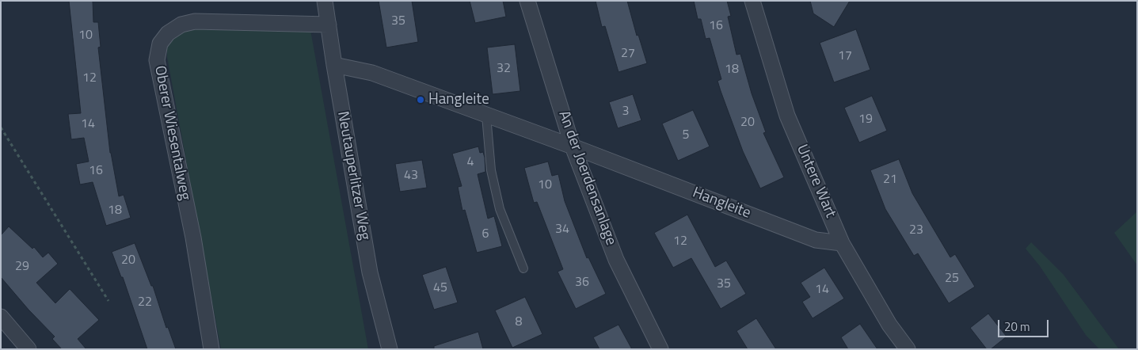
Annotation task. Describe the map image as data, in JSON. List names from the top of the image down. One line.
{"streets":{"street":["Oberer Wiesentalweg","Neutauperlitzer Weg","An der Joerdensanlage","Untere Wart","Hangleite"]},"crossings":[["Oberer Wiesentalweg","Neutauperlitzer Weg"],["Neutauperlitzer Weg","Hangleite"],["An der Joerdensanlage","Hangleite"],["Untere Wart","Hangleite"]],"places":["Hangleite"],"house_numbers":["35","16","10","27","17","32","18","12","3","19","20","14","5","4","16","43","21","10","18","34","23","6","12","20","29","25","36","35","45","14","22","8"],"scale_bar":"20 m"}
